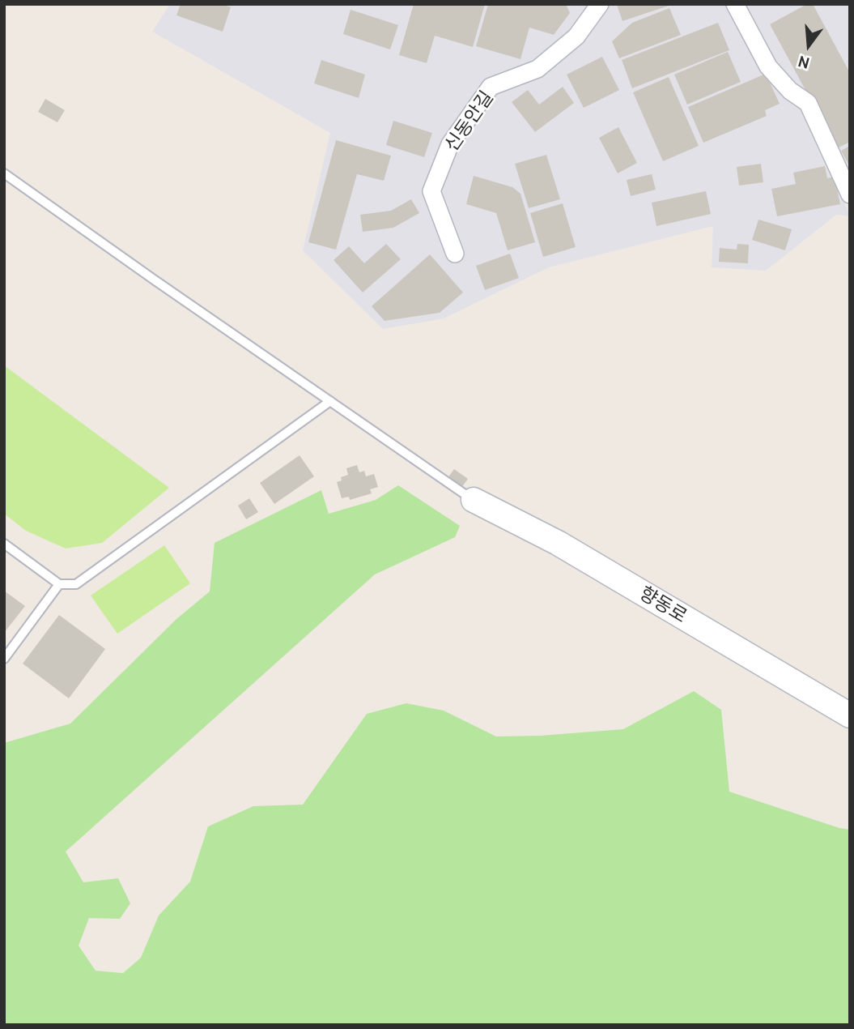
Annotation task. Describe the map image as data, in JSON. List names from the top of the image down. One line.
{"streets":{"street":["신동안길","향동로"]},"north":"bottom"}
